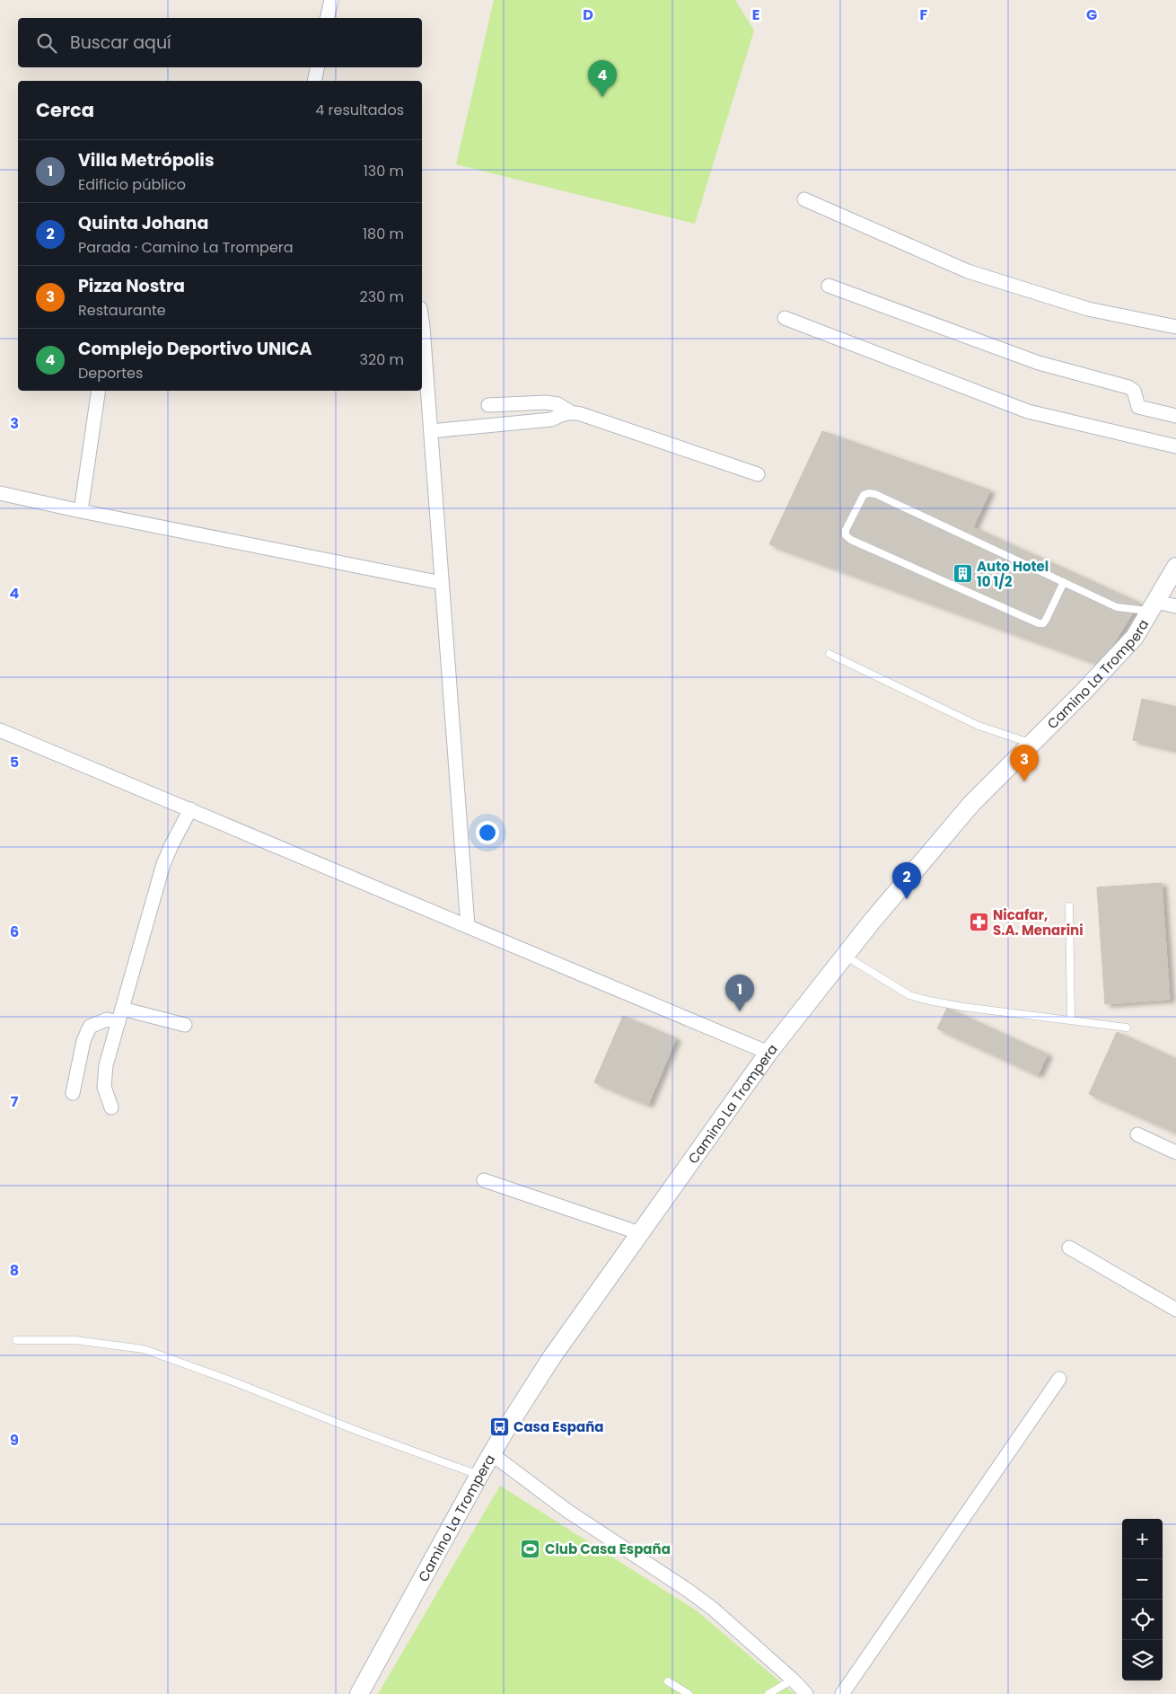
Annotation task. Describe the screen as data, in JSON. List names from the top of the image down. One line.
{"streets":{"street":["Camino La Trompera"]},"places":{"building":["Auto Hotel 10 1/2"],"pharmacy":["Nicafar, S.A. Menarini"],"bus stop":["Casa España"],"sports":["Club Casa España"]},"page":{"search":"Buscar aquí","pins":["4","3","2","1"],"heading":["Cerca","4 resultados"],"list":[{"mark":"1","name":"Villa Metrópolis","note":"Edificio público","value":"130 m"},{"mark":"2","name":"Quinta Johana","note":"Parada · Camino La Trompera","value":"180 m"},{"mark":"3","name":"Pizza Nostra","note":"Restaurante","value":"230 m"},{"mark":"4","name":"Complejo Deportivo UNICA","note":"Deportes","value":"320 m"}],"map_buttons":["+","−"]},"grid":{"columns":["D","E","F","G"],"rows":["3","4","5","6","7","8","9"]}}
